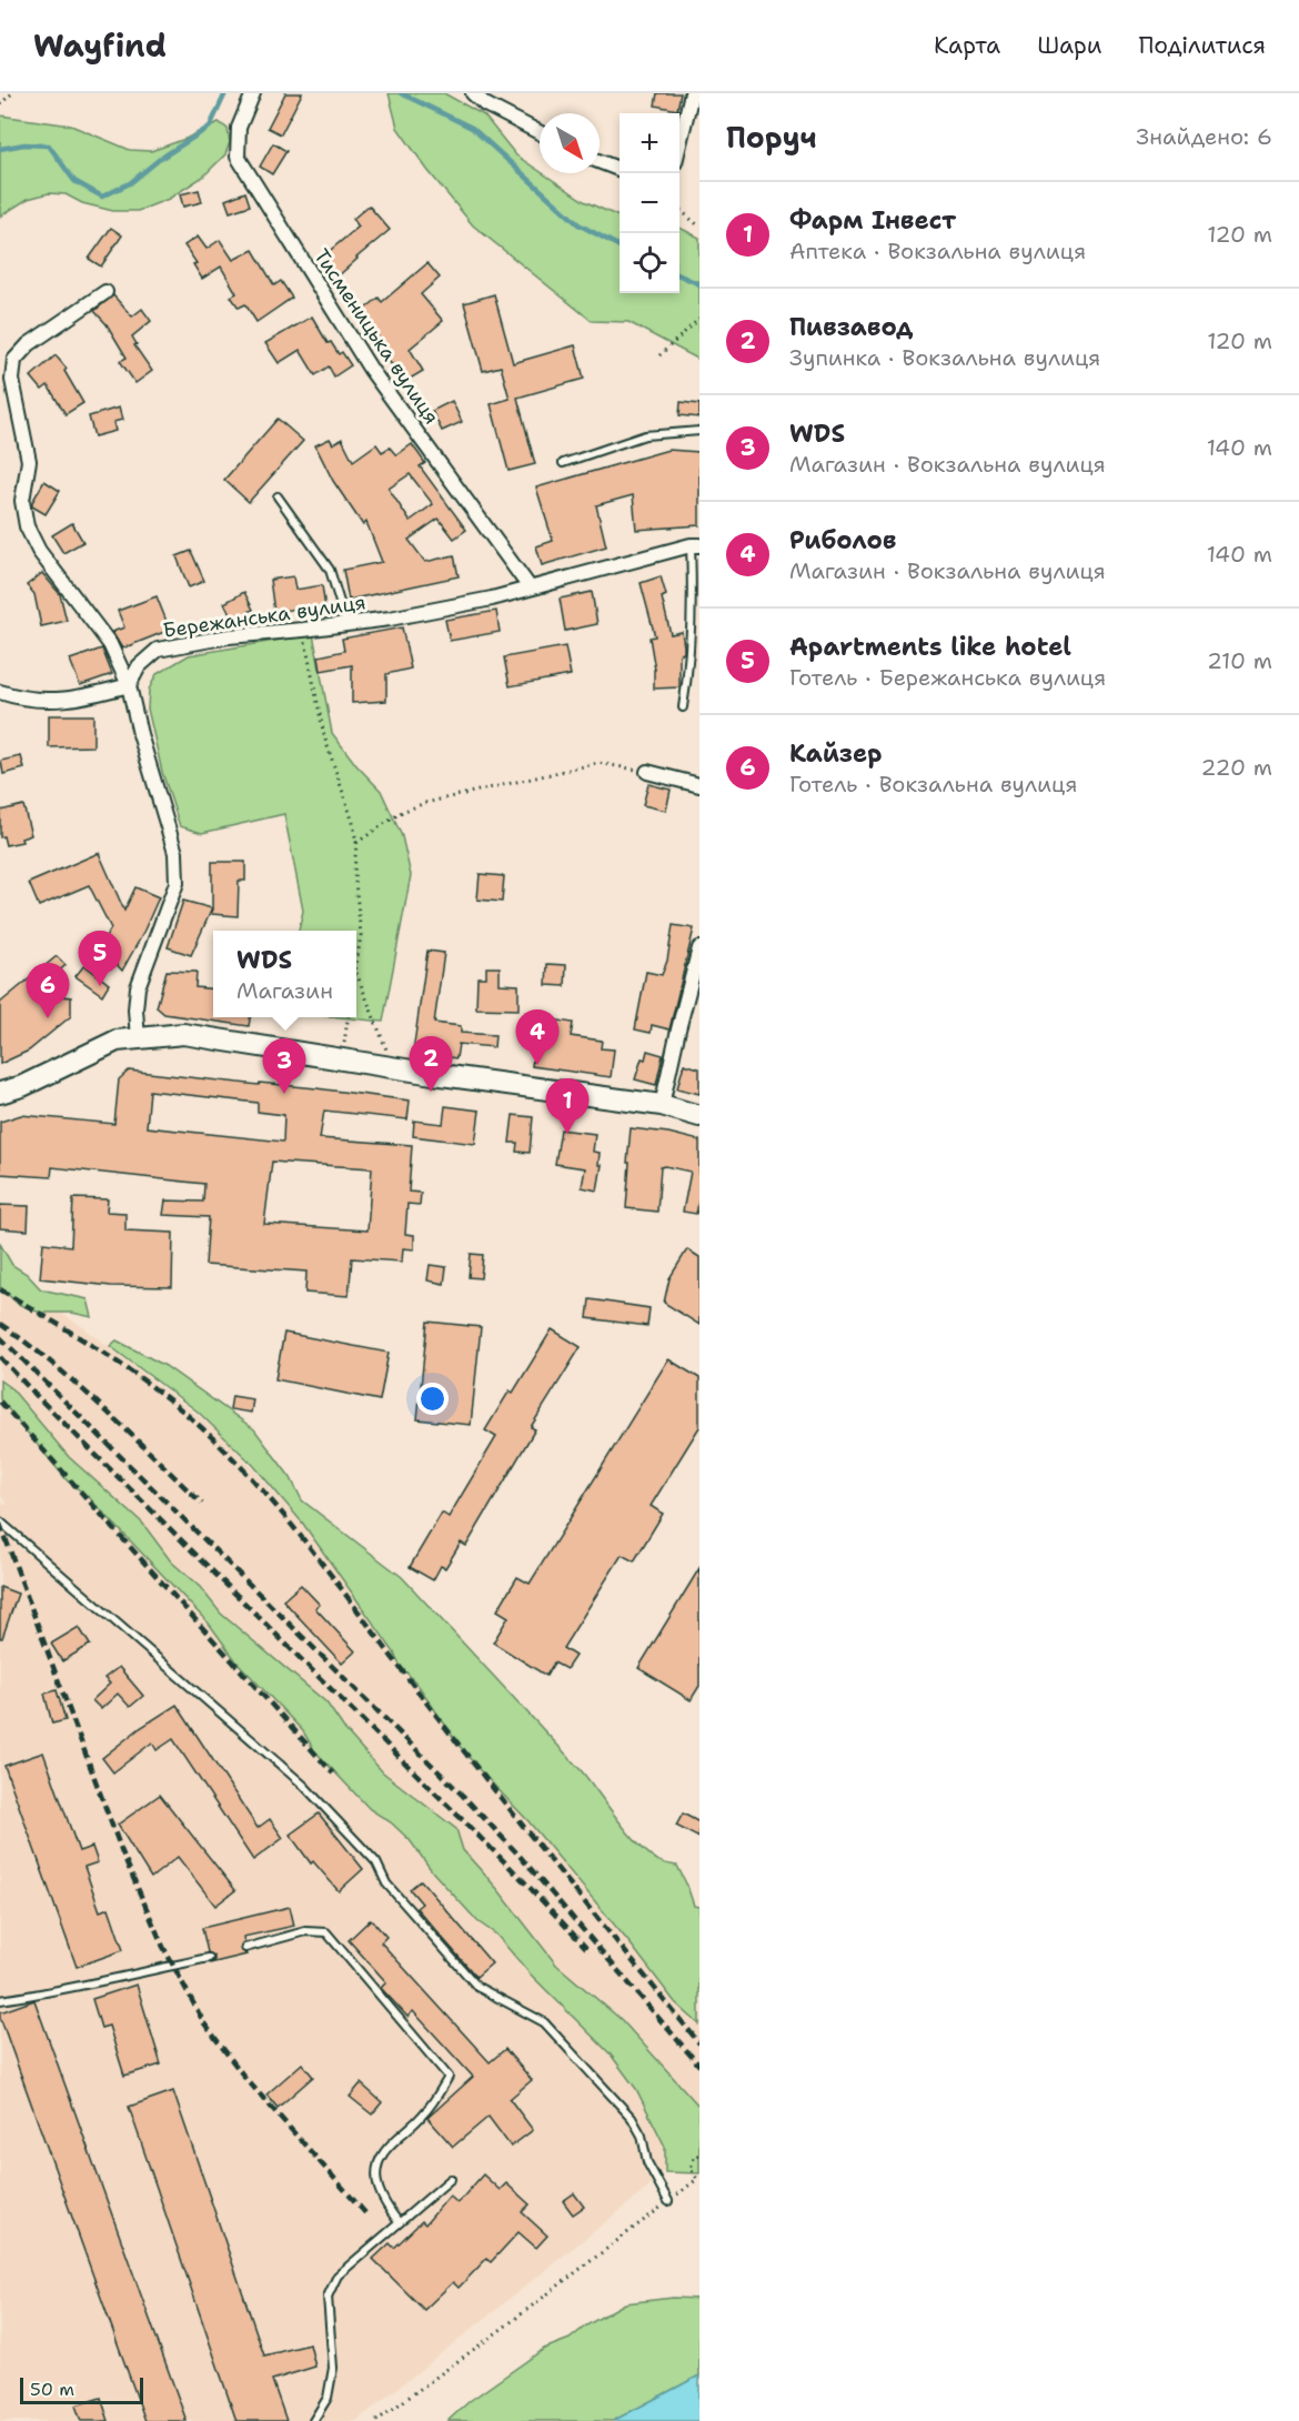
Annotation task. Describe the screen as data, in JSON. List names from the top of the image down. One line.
{"streets":{"street":["Тисменицька вулиця","Бережанська вулиця"]},"crossings":[["Тисменицька вулиця","Бережанська вулиця"]],"scale_bar":"50 m","north":"bottom right","page":{"header":"Wayfind","nav":["Карта","Шари","Поділитися"],"heading":["Поруч","Знайдено: 6"],"map_buttons":["+","−"],"list":[{"mark":"1","name":"Фарм Інвест","note":"Аптека · Вокзальна вулиця","value":"120 m"},{"mark":"2","name":"Пивзавод","note":"Зупинка · Вокзальна вулиця","value":"120 m"},{"mark":"3","name":"WDS","note":"Магазин · Вокзальна вулиця","value":"140 m"},{"mark":"4","name":"Риболов","note":"Магазин · Вокзальна вулиця","value":"140 m"},{"mark":"5","name":"Apartments like hotel","note":"Готель · Бережанська вулиця","value":"210 m"},{"mark":"6","name":"Кайзер","note":"Готель · Вокзальна вулиця","value":"220 m"}],"popup":["WDS","Магазин"],"pins":["5","6","4","2","3","1"],"scale":"50 m"}}
